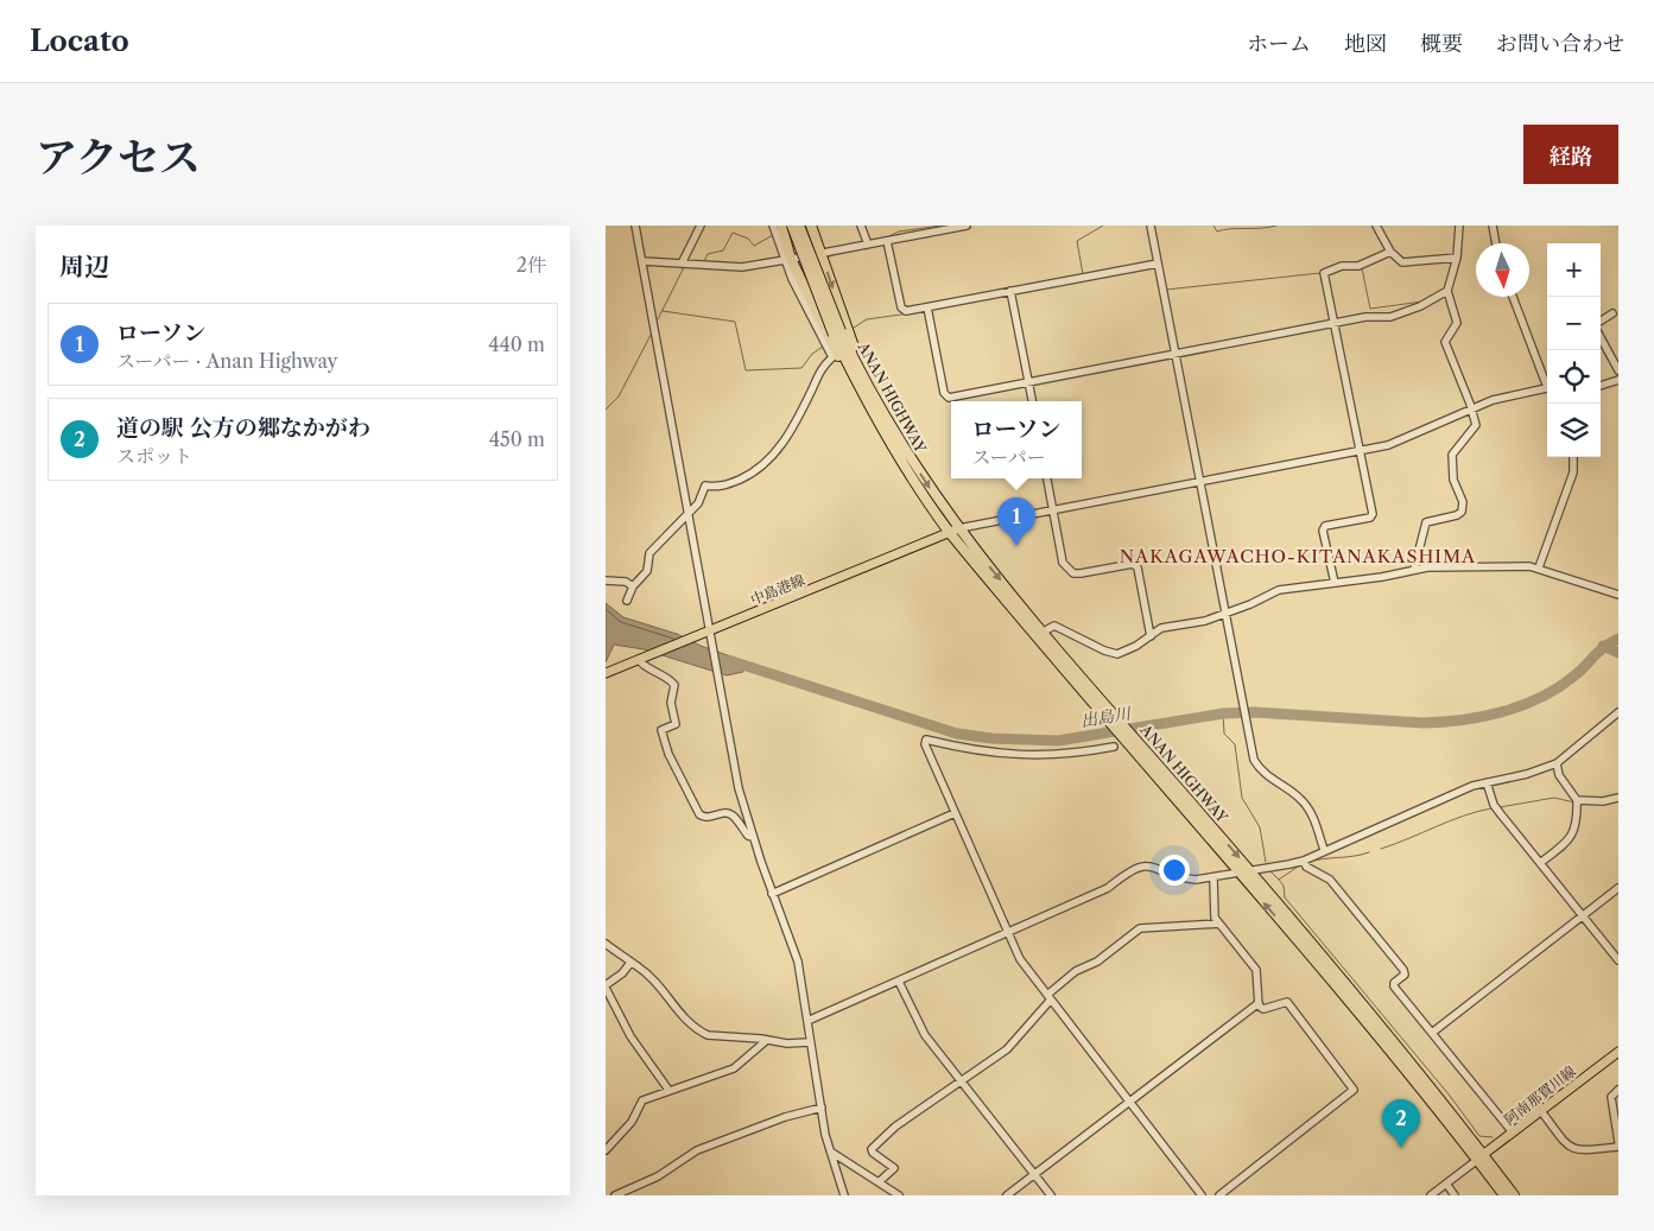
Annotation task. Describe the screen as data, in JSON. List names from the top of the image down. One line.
{"streets":{"highway":["ANAN HIGHWAY"],"main road":["中島港線","阿南那賀川線"]},"crossings":[["ANAN HIGHWAY","中島港線"],["ANAN HIGHWAY","阿南那賀川線"]],"districts":["NAKAGAWACHO-KITANAKASHIMA"],"water":["出島川"],"north":"bottom","page":{"header":"Locato","nav":["ホーム","地図","概要","お問い合わせ"],"title":"アクセス","buttons":"経路","heading":["周辺","2件"],"map_buttons":["+","−"],"list":[{"mark":"1","name":"ローソン","note":"スーパー · Anan Highway","value":"440 m"},{"mark":"2","name":"道の駅 公方の郷なかがわ","note":"スポット","value":"450 m"}],"popup":["ローソン","スーパー"],"pins":["1","2"]}}
